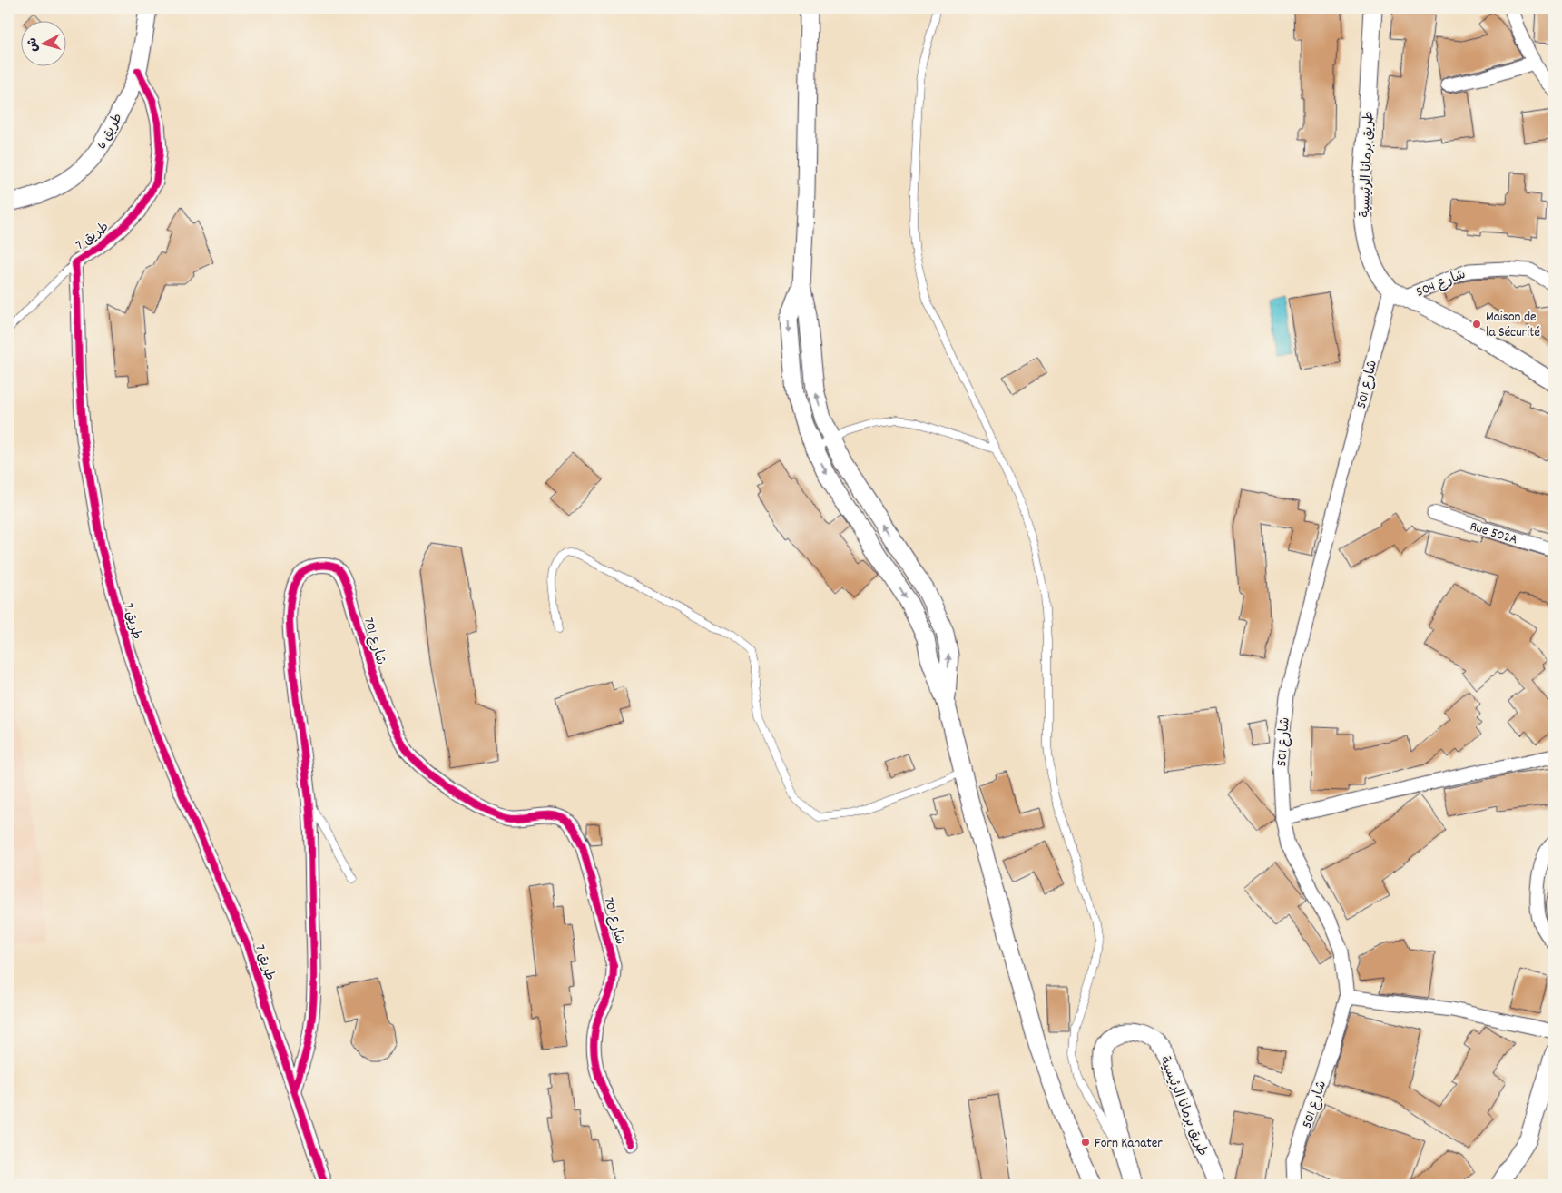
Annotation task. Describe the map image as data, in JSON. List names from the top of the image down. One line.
{"streets":{"street":["طريق 6","طريق برمانا الرئيسية","طريق 7","شارع 504","شارع 501","Rue 502A","شارع 701"]},"crossings":[["طريق 6","طريق 7"],["طريق برمانا الرئيسية","شارع 504"],["طريق برمانا الرئيسية","شارع 501"],["طريق 7","شارع 701"],["شارع 504","شارع 501"]],"places":["Maison de la Sécurité","Forn Kanater"],"north":"left"}
